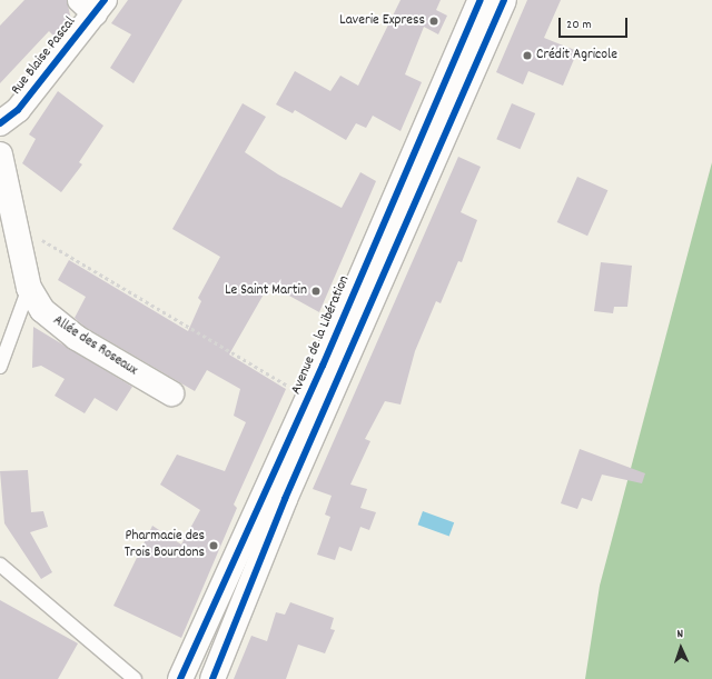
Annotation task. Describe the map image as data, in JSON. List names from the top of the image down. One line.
{"streets":{"main road":["Rue Blaise Pascal","Avenue de la Libération","Allée des Roseaux"]},"places":["Laverie Express","Crédit Agricole","Le Saint Martin","Pharmacie des Trois Bourdons"],"scale_bar":"20 m","north":"top"}
